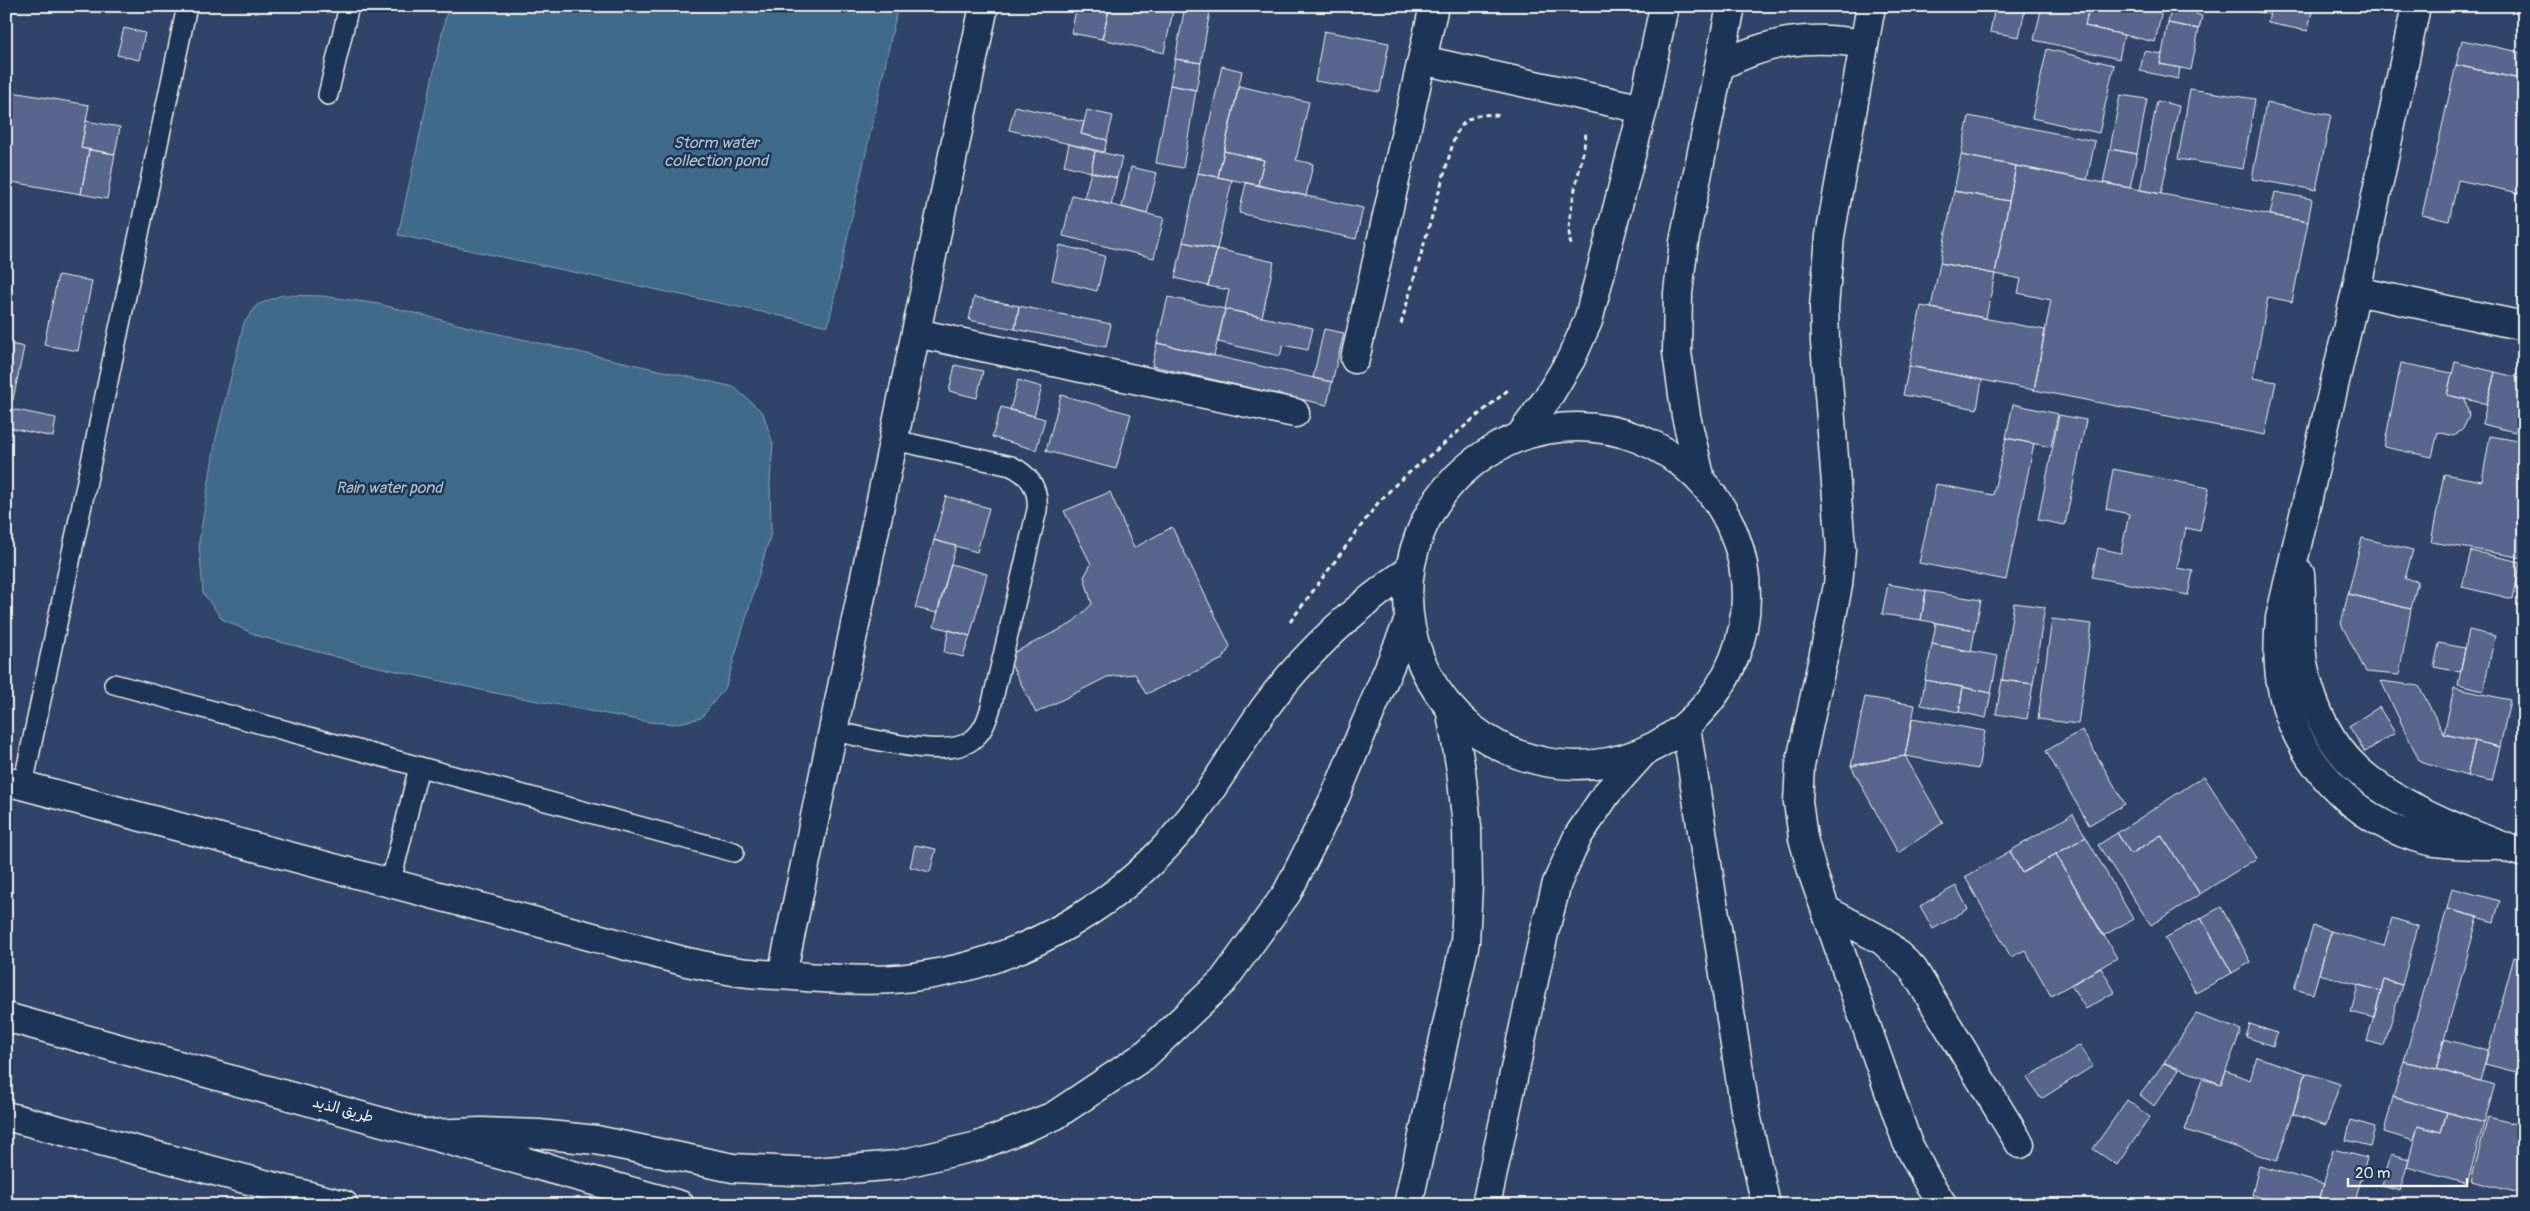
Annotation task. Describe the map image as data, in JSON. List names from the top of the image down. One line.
{"streets":{"main road":["طريق الذيد"]},"water":["Storm water collection pond","Rain water pond"],"scale_bar":"20 m"}
